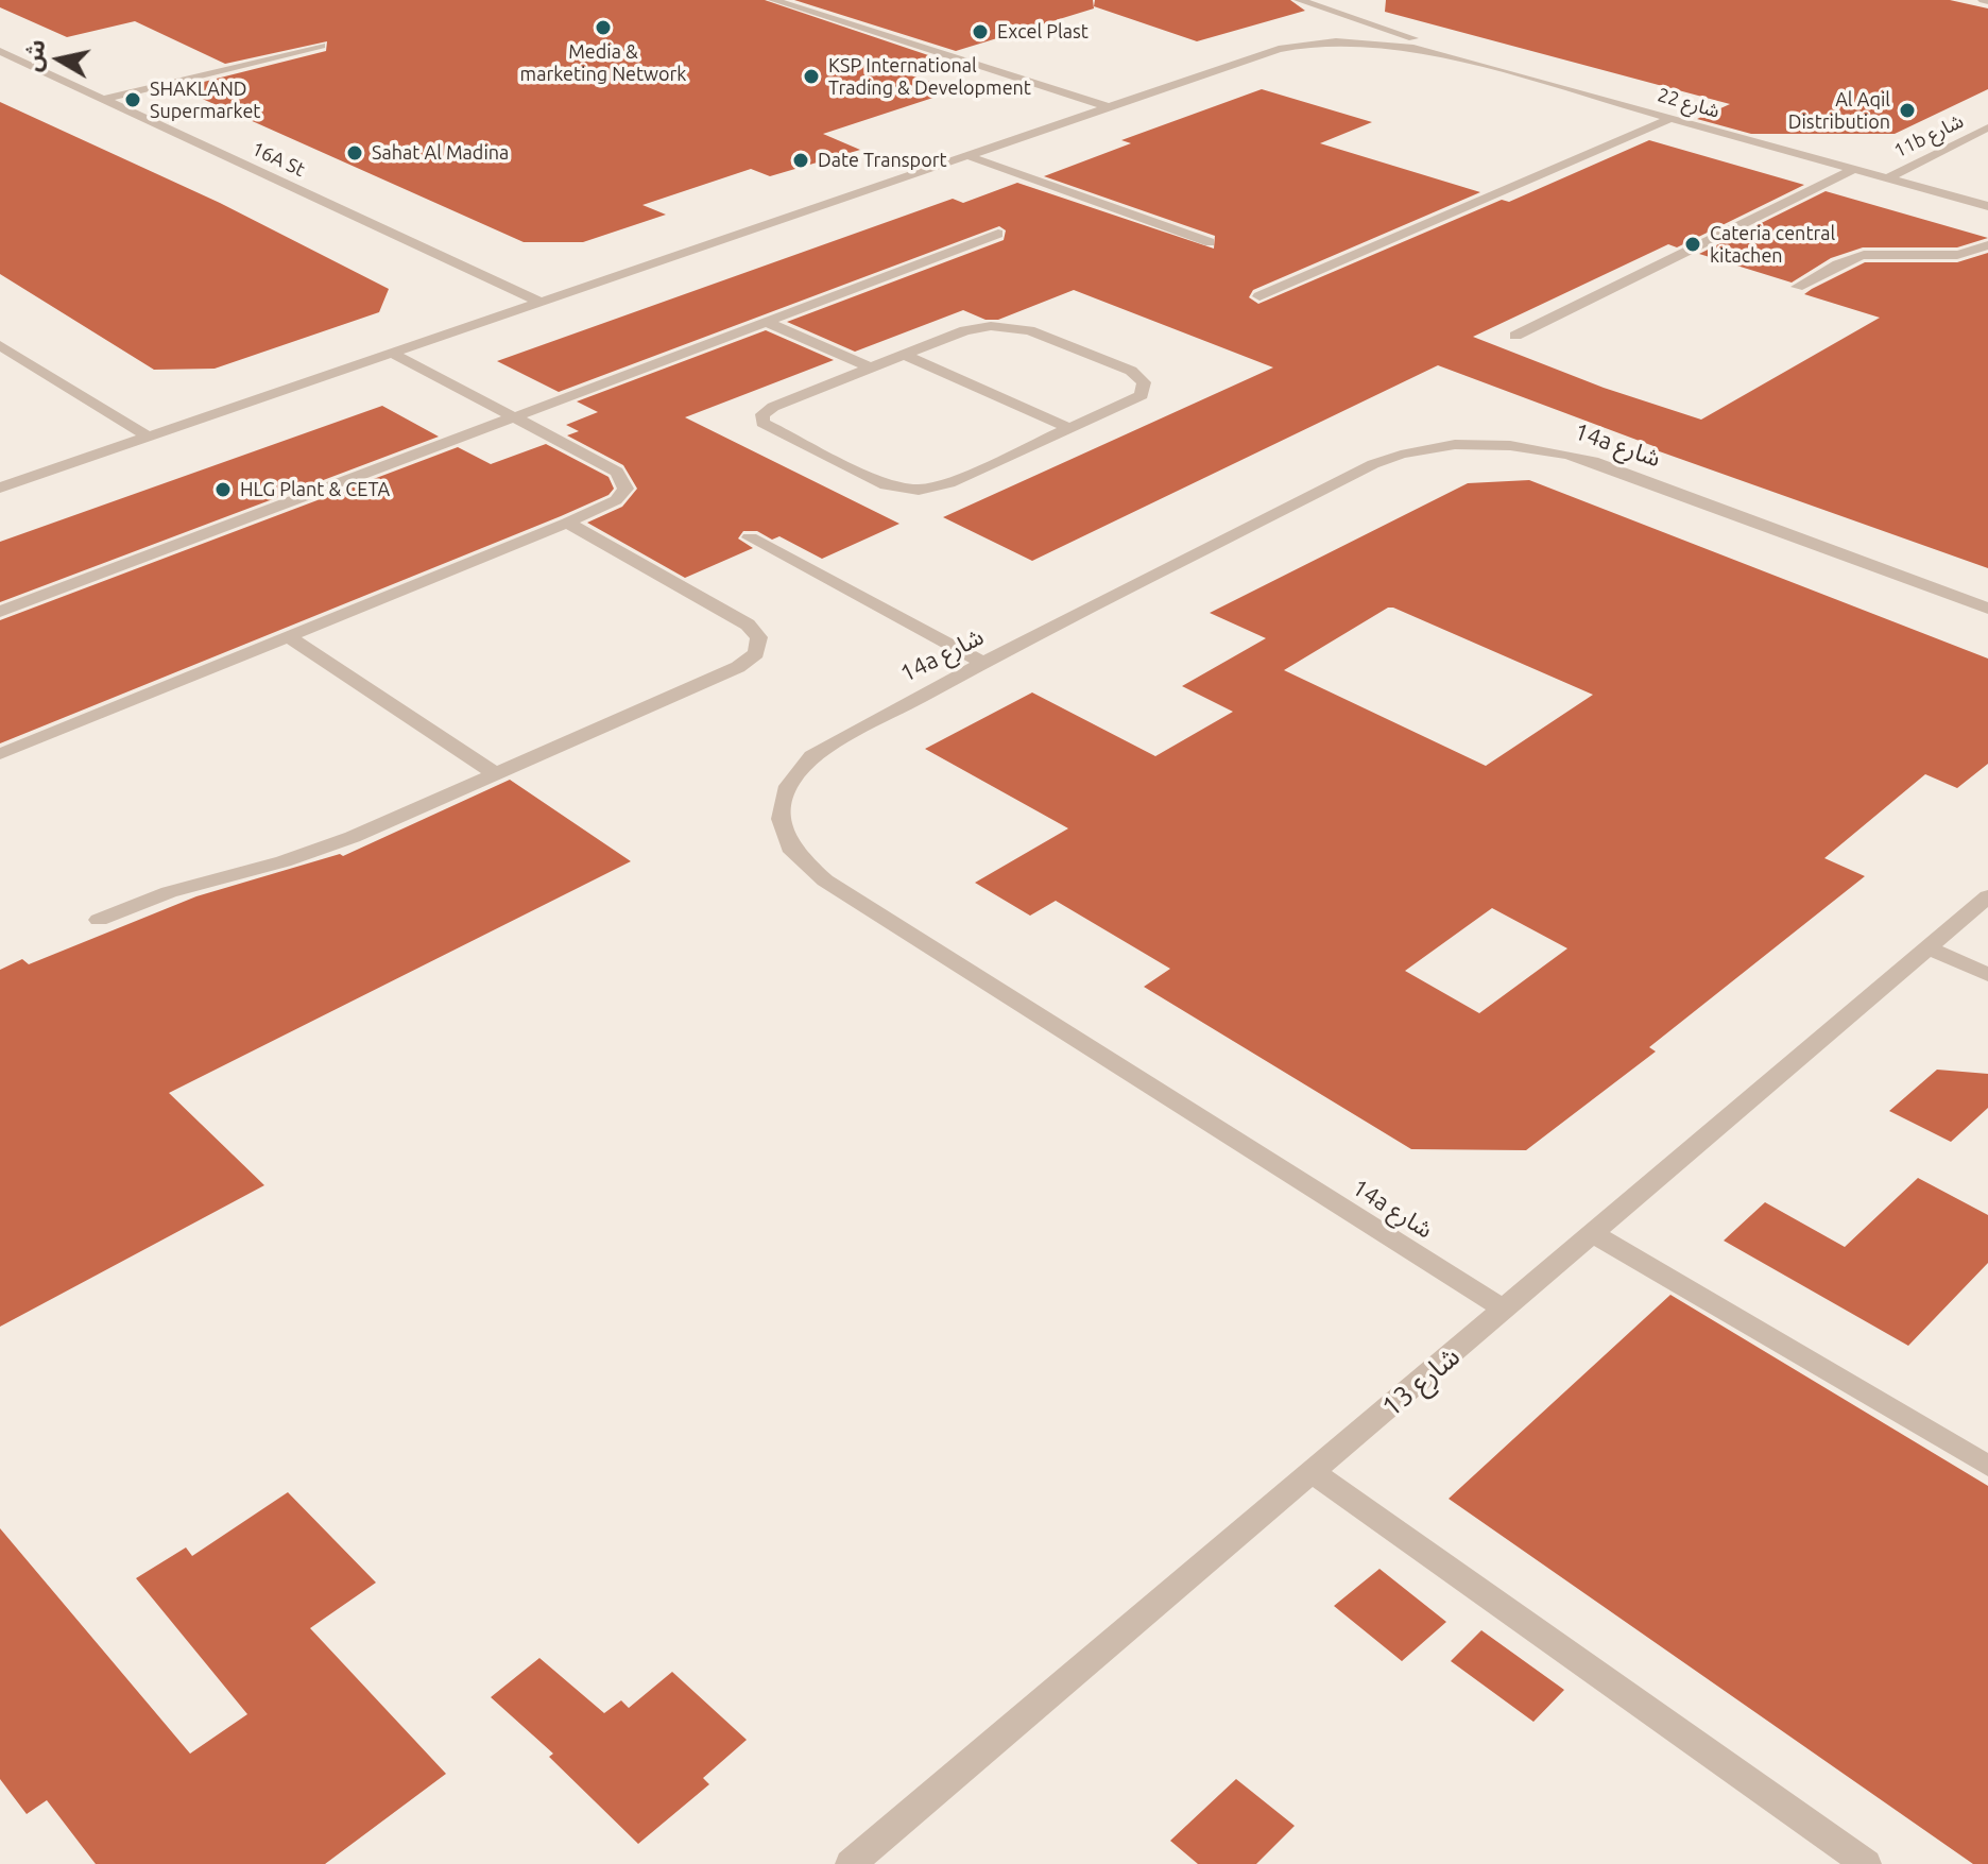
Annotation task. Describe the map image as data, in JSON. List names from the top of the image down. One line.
{"streets":{"street":["شارع 22","11b شارع","16A St","14a شارع","شارع 13"]},"crossings":[["شارع 22","11b شارع"],["شارع 22","16A St"],["14a شارع","شارع 13"]],"places":["Media & marketing Network","Excel Plast","KSP International Trading & Development","SHAKLAND Supermarket","Al Aqil Distribution","Sahat Al Madina","Date Transport","Cateria central kitachen","HLG Plant & CETA"],"north":"left"}
